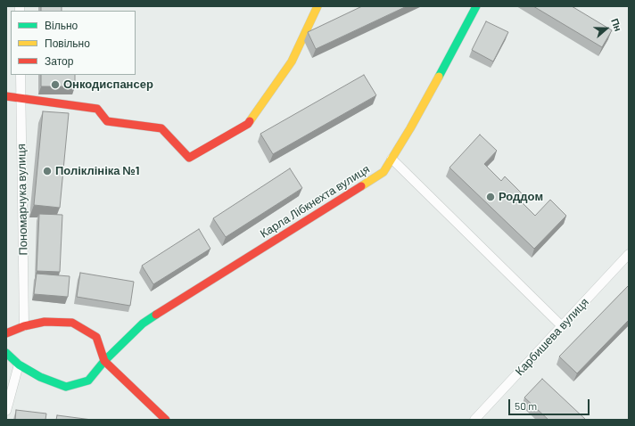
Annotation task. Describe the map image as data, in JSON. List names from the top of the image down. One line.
{"streets":{"street":["Пономарчука вулиця","Карла Лібкнехта вулиця","Карбишева вулиця"]},"places":["Онкодиспансер","Поліклініка №1","Роддом"],"legend":["Вільно","Повільно","Затор"],"scale_bar":"50 m","north":"right"}
